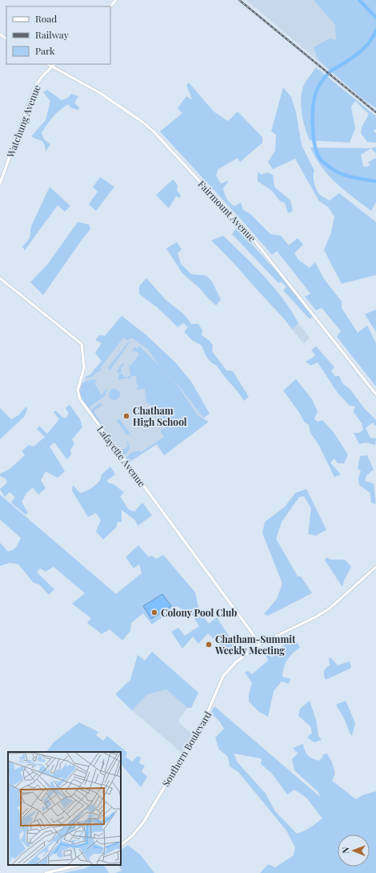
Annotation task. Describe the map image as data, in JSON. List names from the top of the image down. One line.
{"streets":{"main road":["Watchung Avenue","Fairmount Avenue","Lafayette Avenue","Southern Boulevard"]},"crossings":[["Watchung Avenue","Fairmount Avenue"],["Lafayette Avenue","Southern Boulevard"]],"places":["Chatham High School","Colony Pool Club","Chatham-Summit Weekly Meeting"],"legend":["Road","Railway","Park"],"north":"left"}
